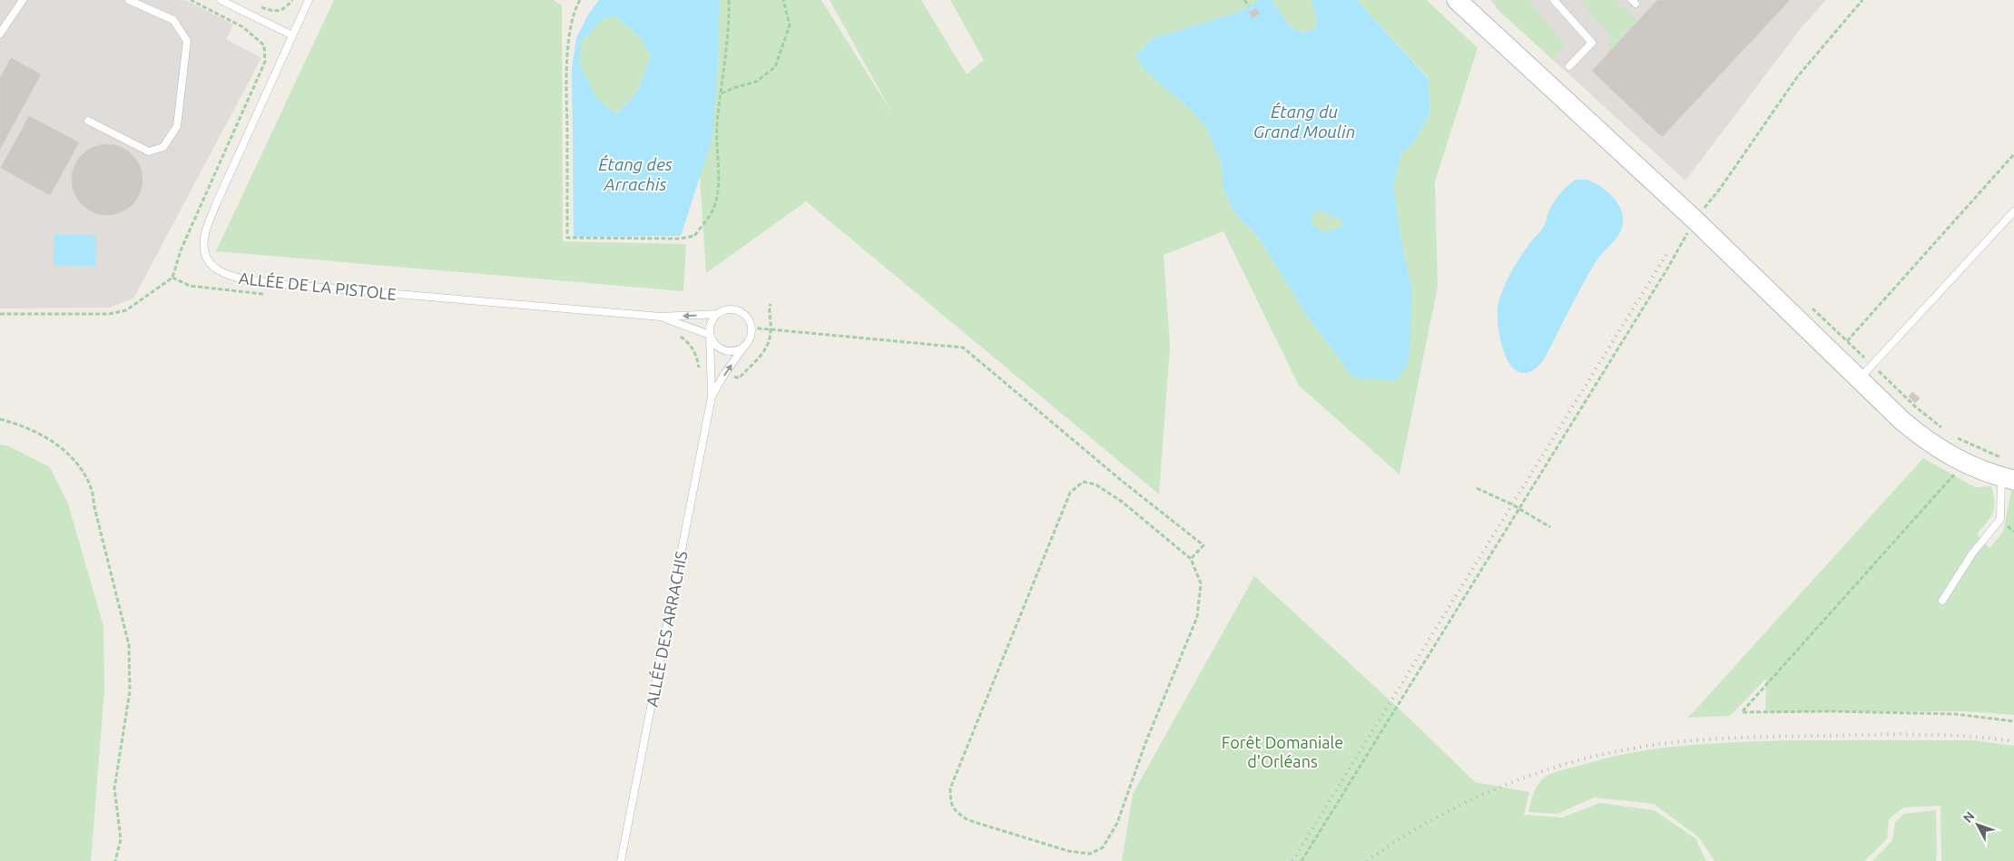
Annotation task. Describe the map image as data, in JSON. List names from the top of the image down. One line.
{"streets":{"lane":["ALLÉE DE LA PISTOLE","ALLÉE DES ARRACHIS"]},"water":["Étang du Grand Moulin","Étang des Arrachis"],"parks":["Forêt Domaniale d'Orléans"],"north":"top left"}
